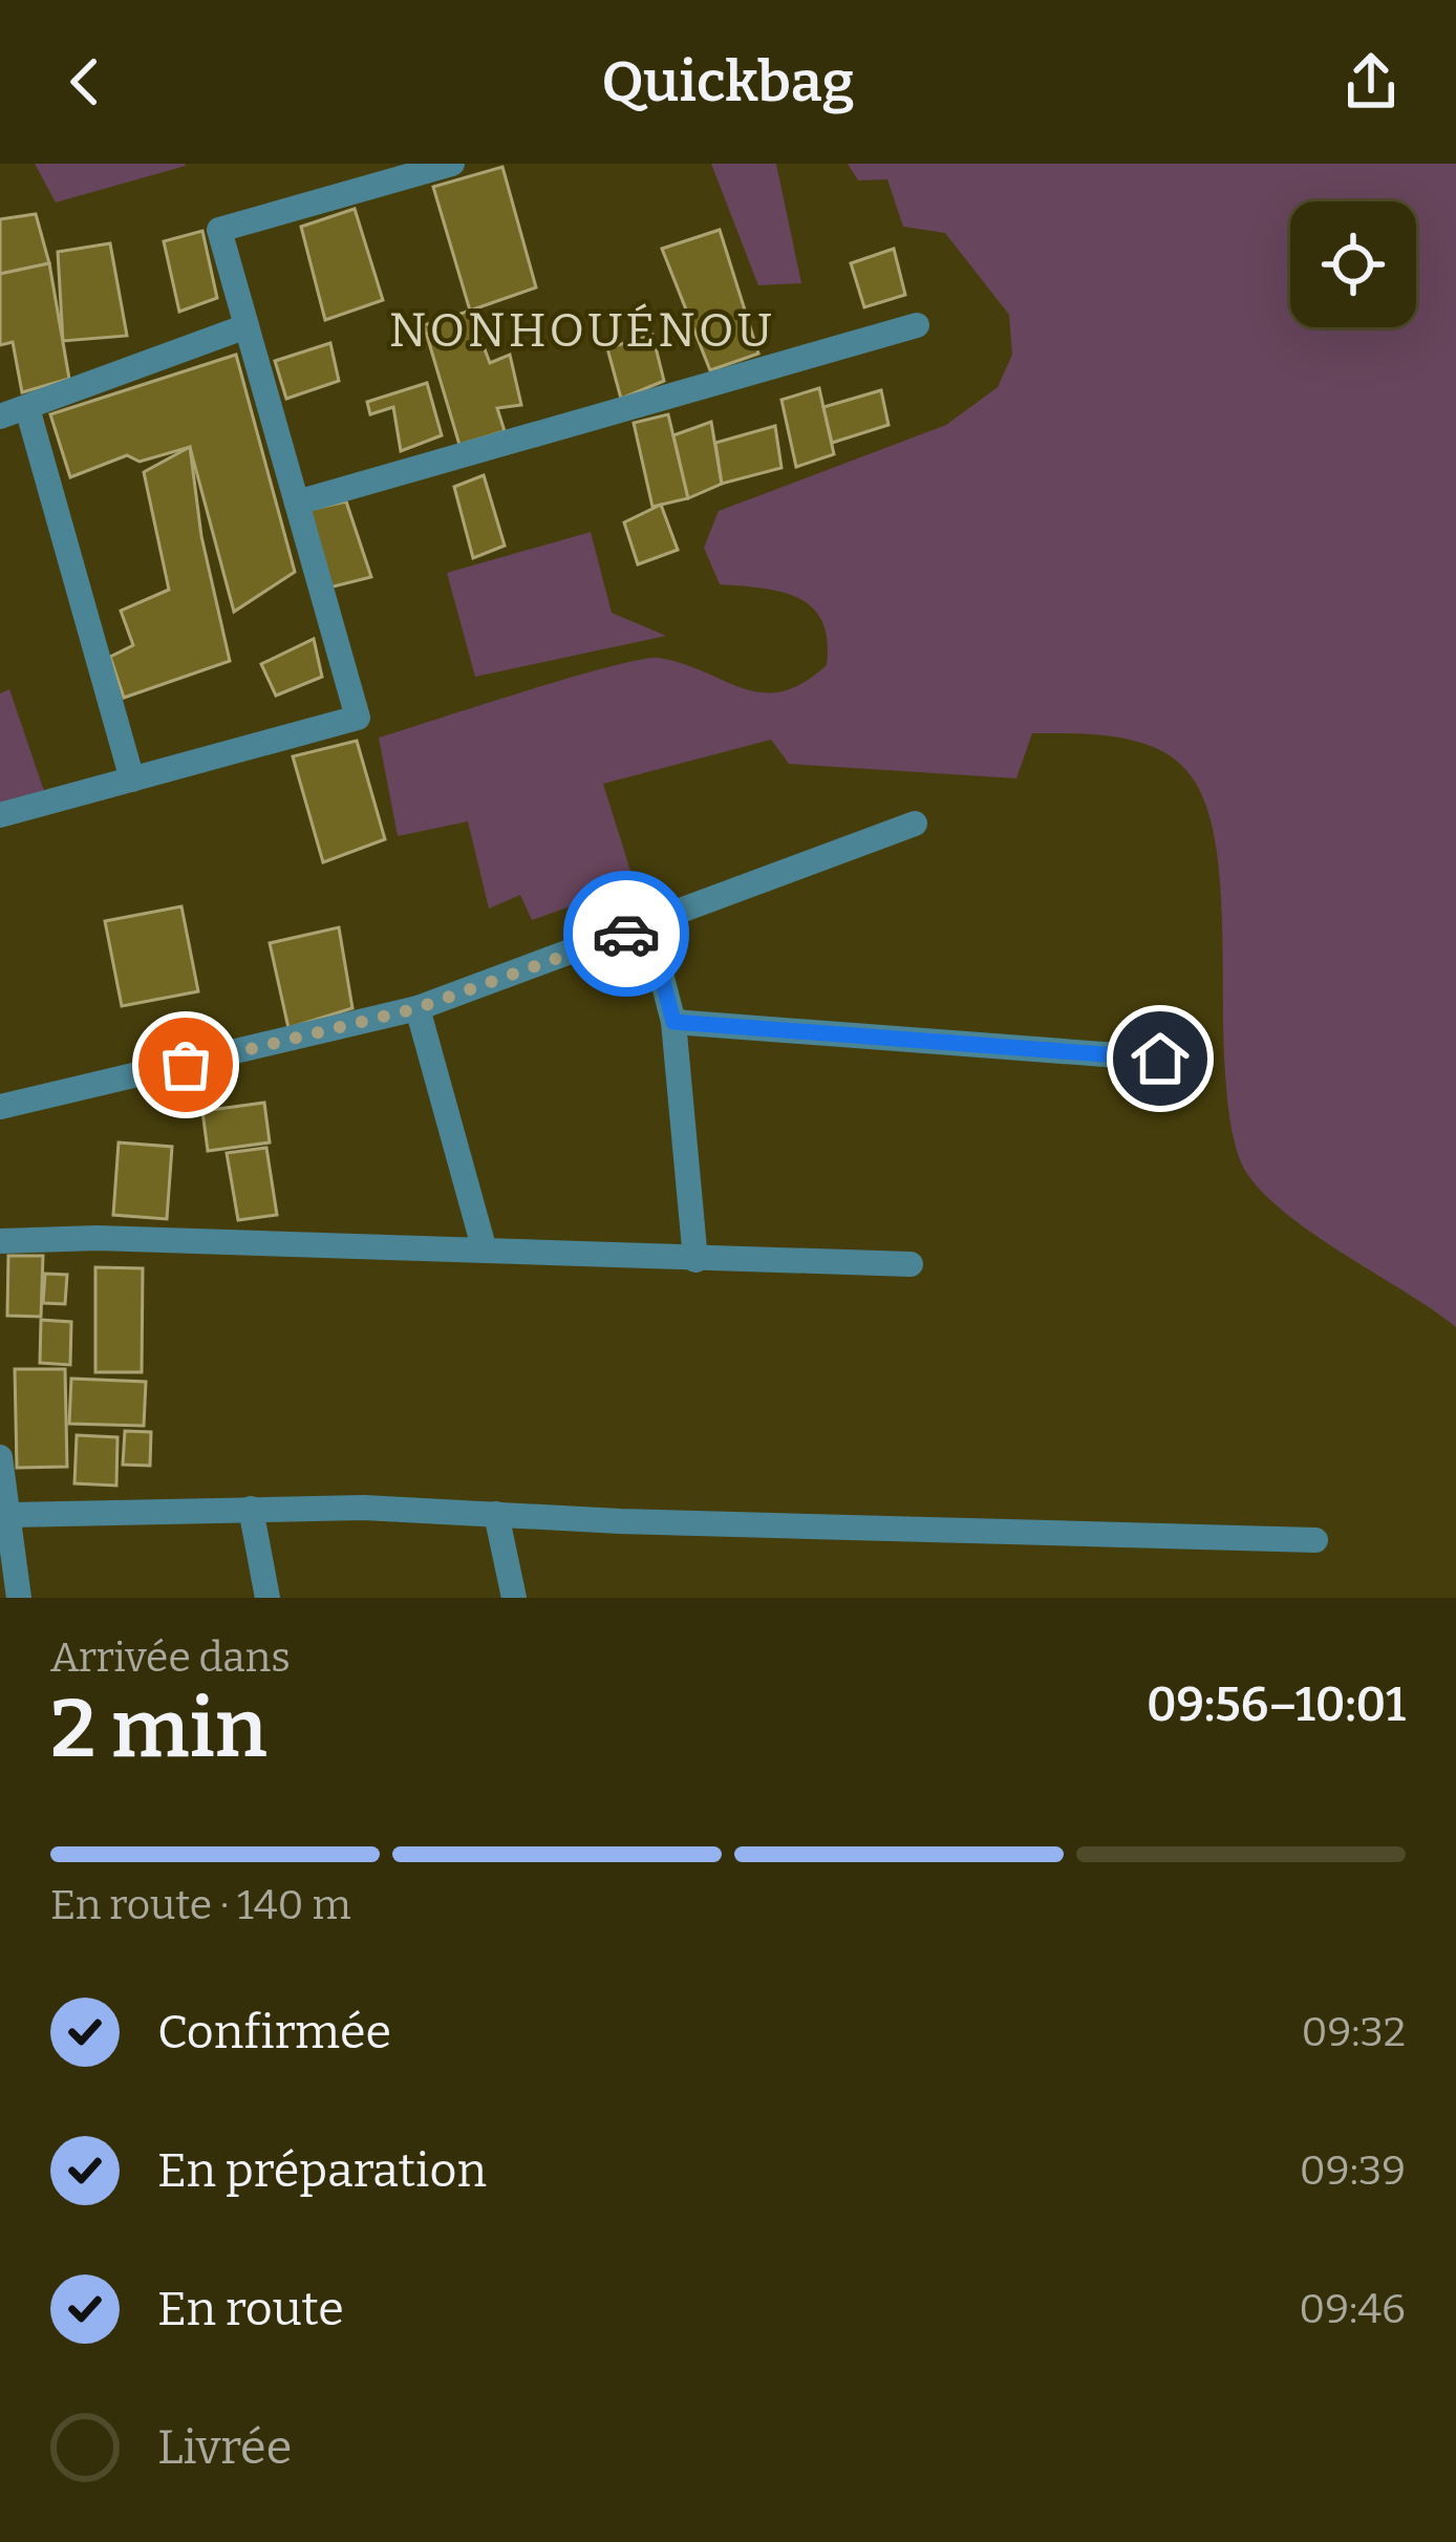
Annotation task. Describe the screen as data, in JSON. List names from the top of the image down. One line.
{"districts":["NONHOUÉNOU"],"page":{"header":"Quickbag","heading":["2 min","Arrivée dans","09:56–10:01"],"bar":"En route · 140 m","list":[["Confirmée","09:32"],["En préparation","09:39"],["En route","09:46"],"Livrée"]}}
